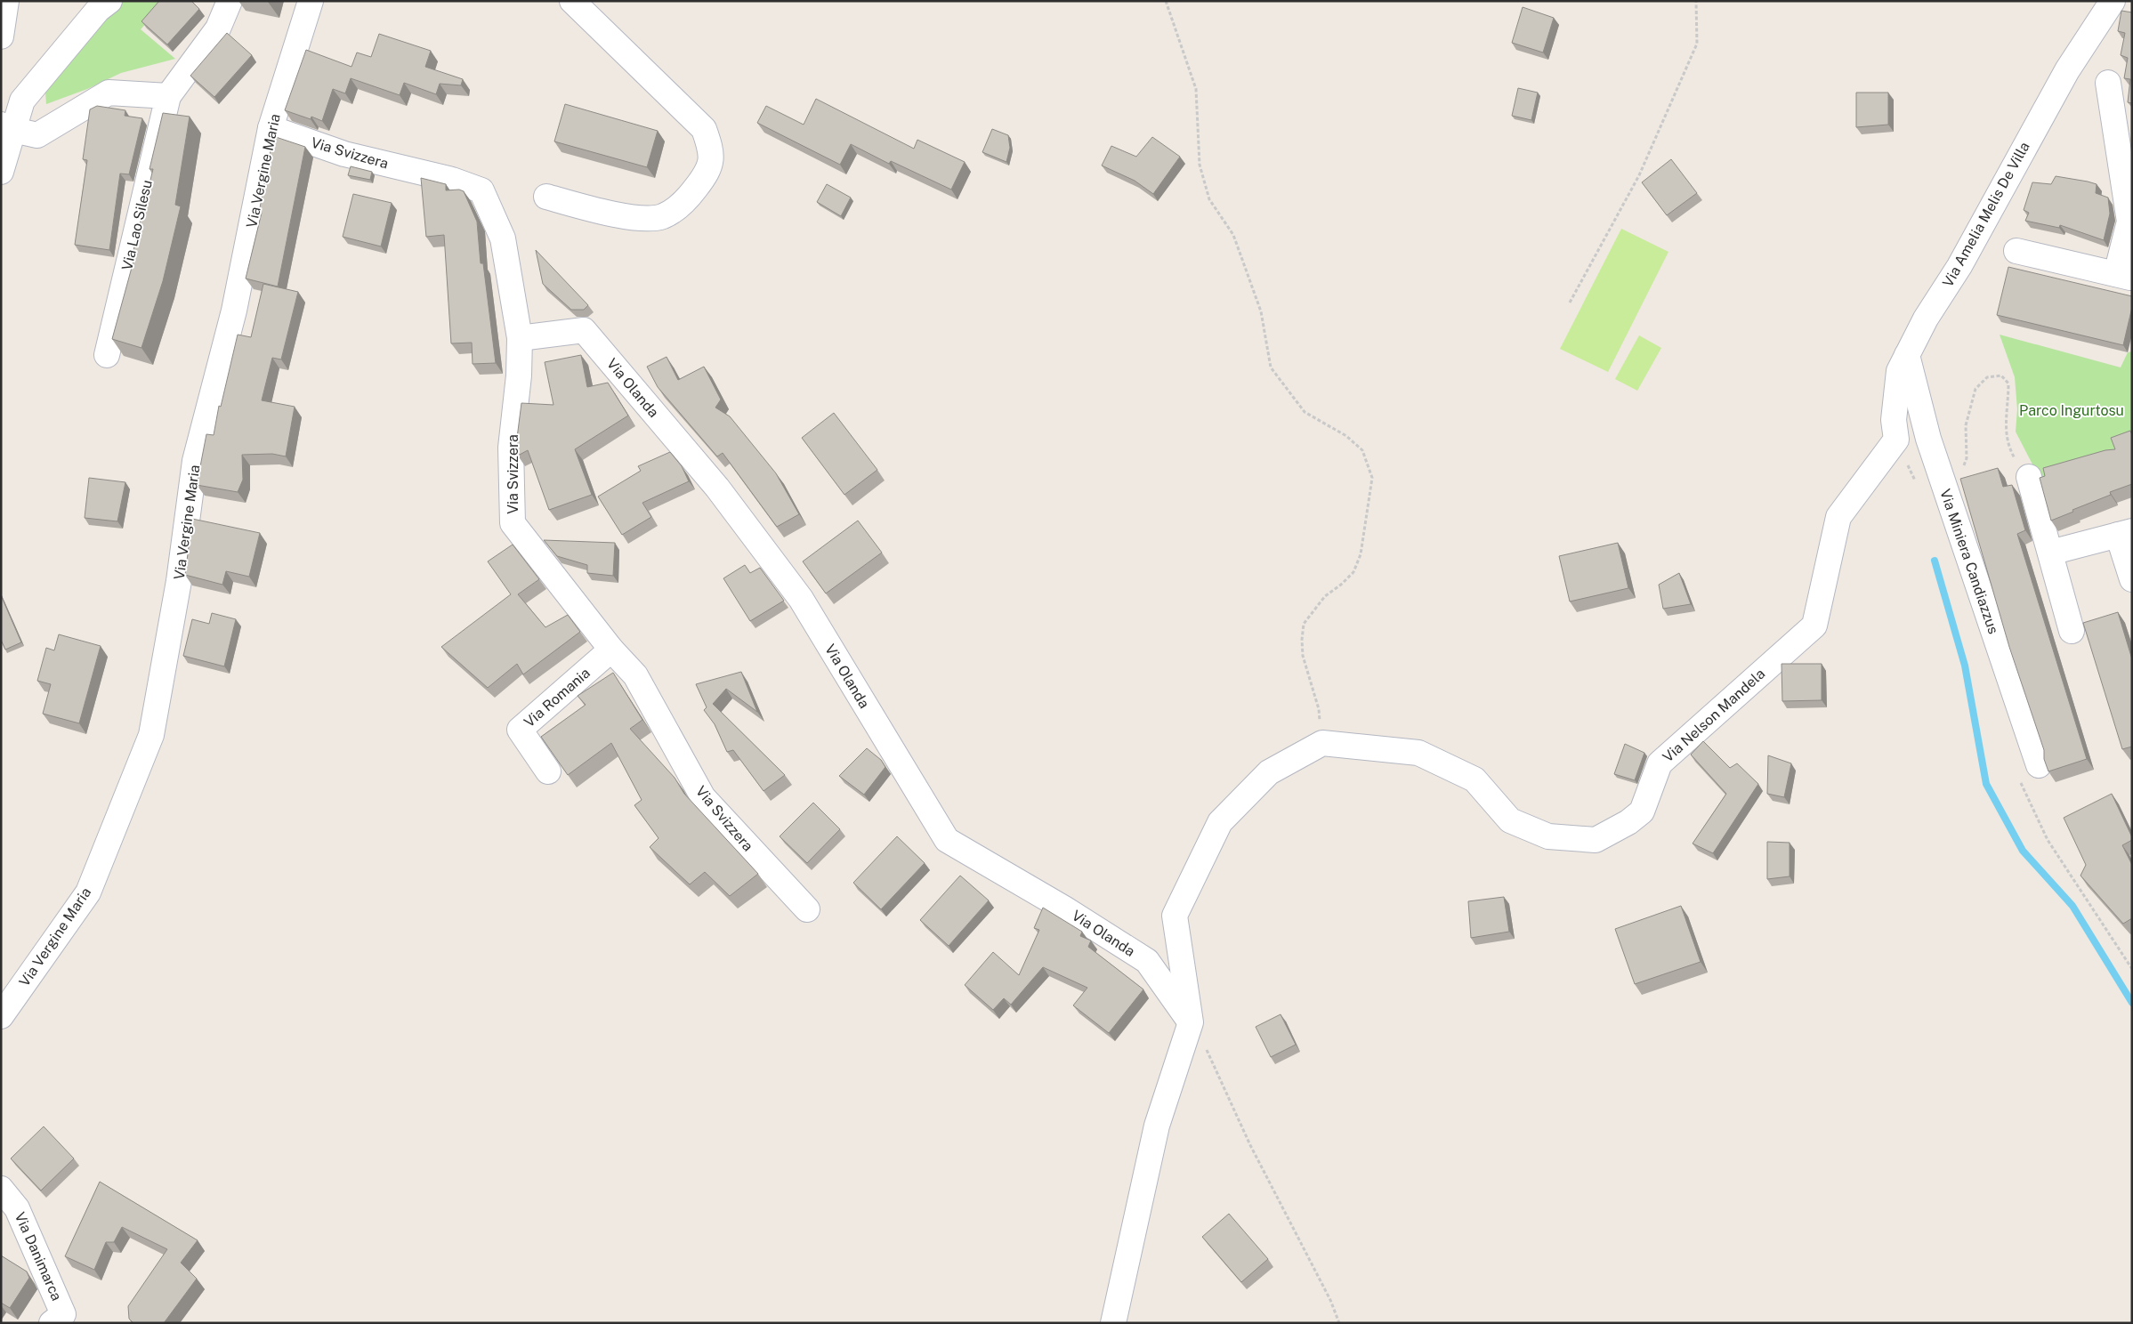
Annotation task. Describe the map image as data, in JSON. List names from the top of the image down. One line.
{"streets":{"street":["Via Svizzera","Via Vergine Maria","Via Amelia Melis De Villa","Via Lao Silesu","Via Olanda","Via Miniera Candiazzus","Via Romania","Via Nelson Mandela","Via Danimarca"]},"crossings":[["Via Svizzera","Via Vergine Maria"],["Via Svizzera","Via Olanda"],["Via Svizzera","Via Romania"],["Via Amelia Melis De Villa","Via Miniera Candiazzus"],["Via Amelia Melis De Villa","Via Nelson Mandela"]],"parks":["Parco Ingurtosu"]}
